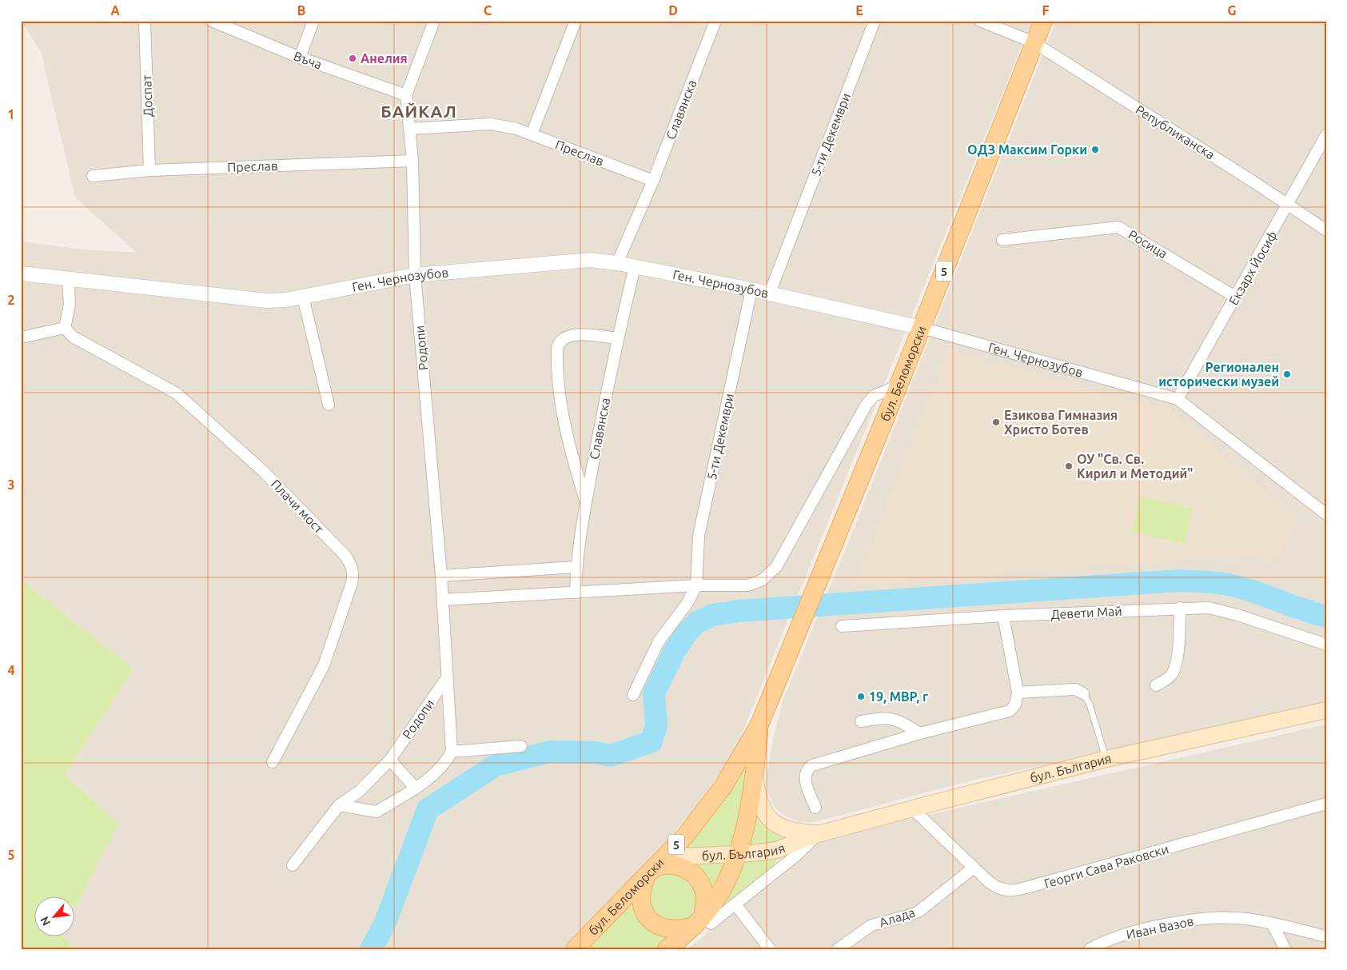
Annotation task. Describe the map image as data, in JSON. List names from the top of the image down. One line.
{"streets":{"main road":["5","бул. Беломорски","бул. България"],"street":["Въча","Доспат","Славянска","Републиканска","5-ти Декември","Преслав","Росица","Екзарх Йосиф","Ген. Чернозубов","Родопи","Плачи мост","Девети Май","Георги Сава Раковски","Алада","Иван Вазов"]},"crossings":[["Въча","Родопи"],["Доспат","Преслав"],["Славянска","Преслав"],["Славянска","Ген. Чернозубов"],["Републиканска","Екзарх Йосиф"],["Републиканска","бул. Беломорски"],["5-ти Декември","Ген. Чернозубов"],["Преслав","Родопи"],["Росица","Екзарх Йосиф"],["Екзарх Йосиф","Ген. Чернозубов"],["Ген. Чернозубов","Родопи"],["Ген. Чернозубов","бул. Беломорски"],["бул. Беломорски","бул. България"],["бул. България","Георги Сава Раковски"],["Георги Сава Раковски","Алада"]],"districts":["БАЙКАЛ"],"places":["Анелия","ОДЗ Максим Горки","Регионален исторически музей","Езикова Гимназия Христо Ботев","ОУ \"Св. Св. Кирил и Методий\"","19, МВР, г"],"north":"bottom left","grid":{"columns":["A","B","C","D","E","F","G"],"rows":["1","2","3","4","5"]}}
